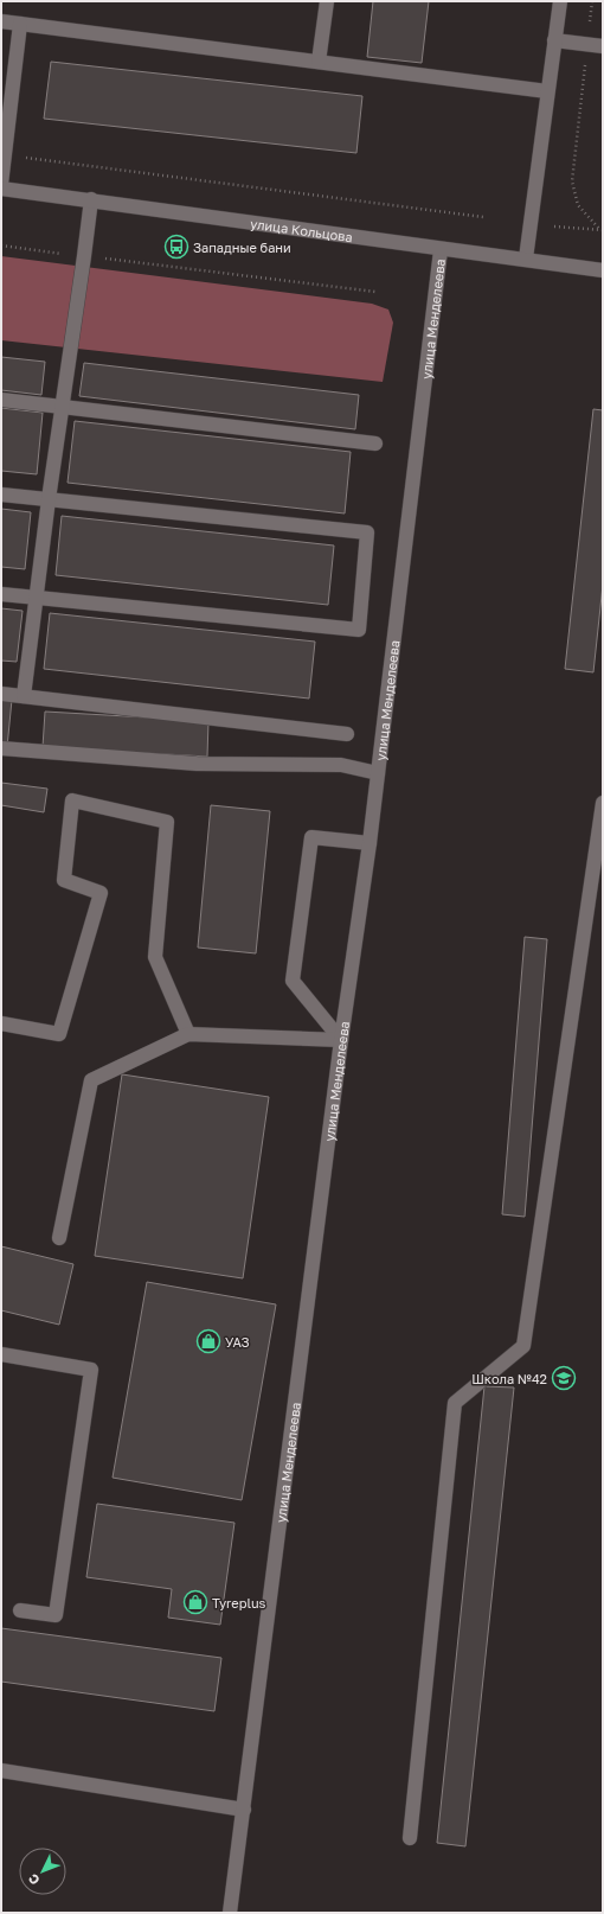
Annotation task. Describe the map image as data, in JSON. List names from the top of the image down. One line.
{"streets":{"street":["улица Кольцова","улица Менделеева"]},"crossings":[["улица Кольцова","улица Менделеева"]],"places":{"bus stop":["Западные бани"],"shop":["УАЗ","Tyreplus"],"school or university":["Школа №42"]},"north":"bottom left"}
